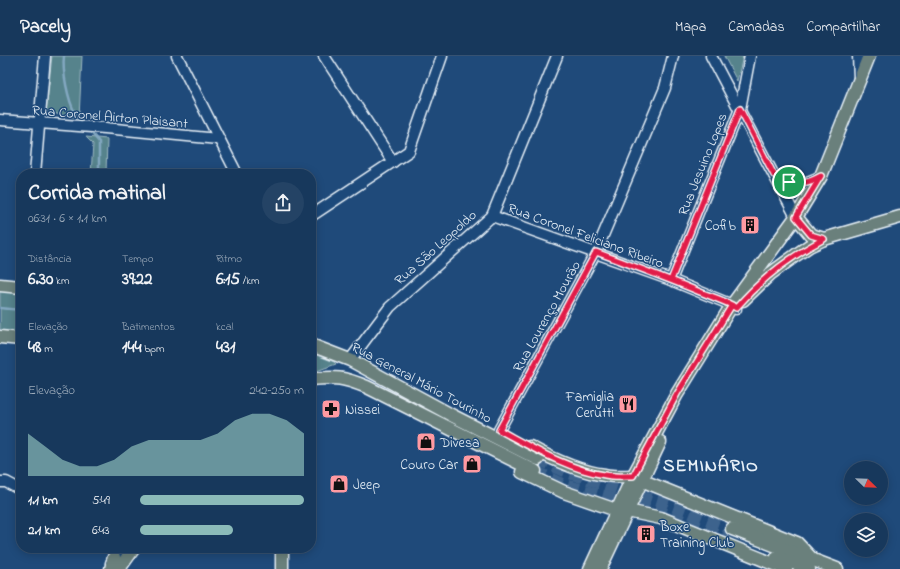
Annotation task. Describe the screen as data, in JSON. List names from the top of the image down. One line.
{"streets":{"main road":["Rua General Mário Tourinho"],"street":["Rua Coronel Airton Plaisant","Rua Jesuino Lopes","Rua Coronel Feliciano Ribeiro","Rua São Leopoldo","Rua Lourenço Mourão"]},"crossings":[["Rua Jesuino Lopes","Rua Coronel Feliciano Ribeiro"],["Rua Coronel Feliciano Ribeiro","Rua São Leopoldo"],["Rua Coronel Feliciano Ribeiro","Rua Lourenço Mourão"],["Rua São Leopoldo","Rua General Mário Tourinho"]],"districts":["SEMINÁRIO"],"places":{"building":["Cofib","Boxe Training Club"],"restaurant":["Famiglia Cerutti"],"pharmacy":["Nissei"],"shop":["Divesa","Couro Car","Jeep"]},"north":"bottom right","page":{"header":"Pacely","nav":["Mapa","Camadas","Compartilhar"],"heading":["Corrida matinal","06:31 · 6 × 1.1 km"],"stats":[["Distância","6.30 km"],["Tempo","39:22"],["Ritmo","6:15 /km"],["Elevação","48 m"],["Batimentos","144 bpm"],["kcal","431"]],"chart":["Elevação","242–250 m"],"list":[{"name":"1.1 km","note":"5:49"},{"name":"2.1 km","note":"6:43"}]}}
